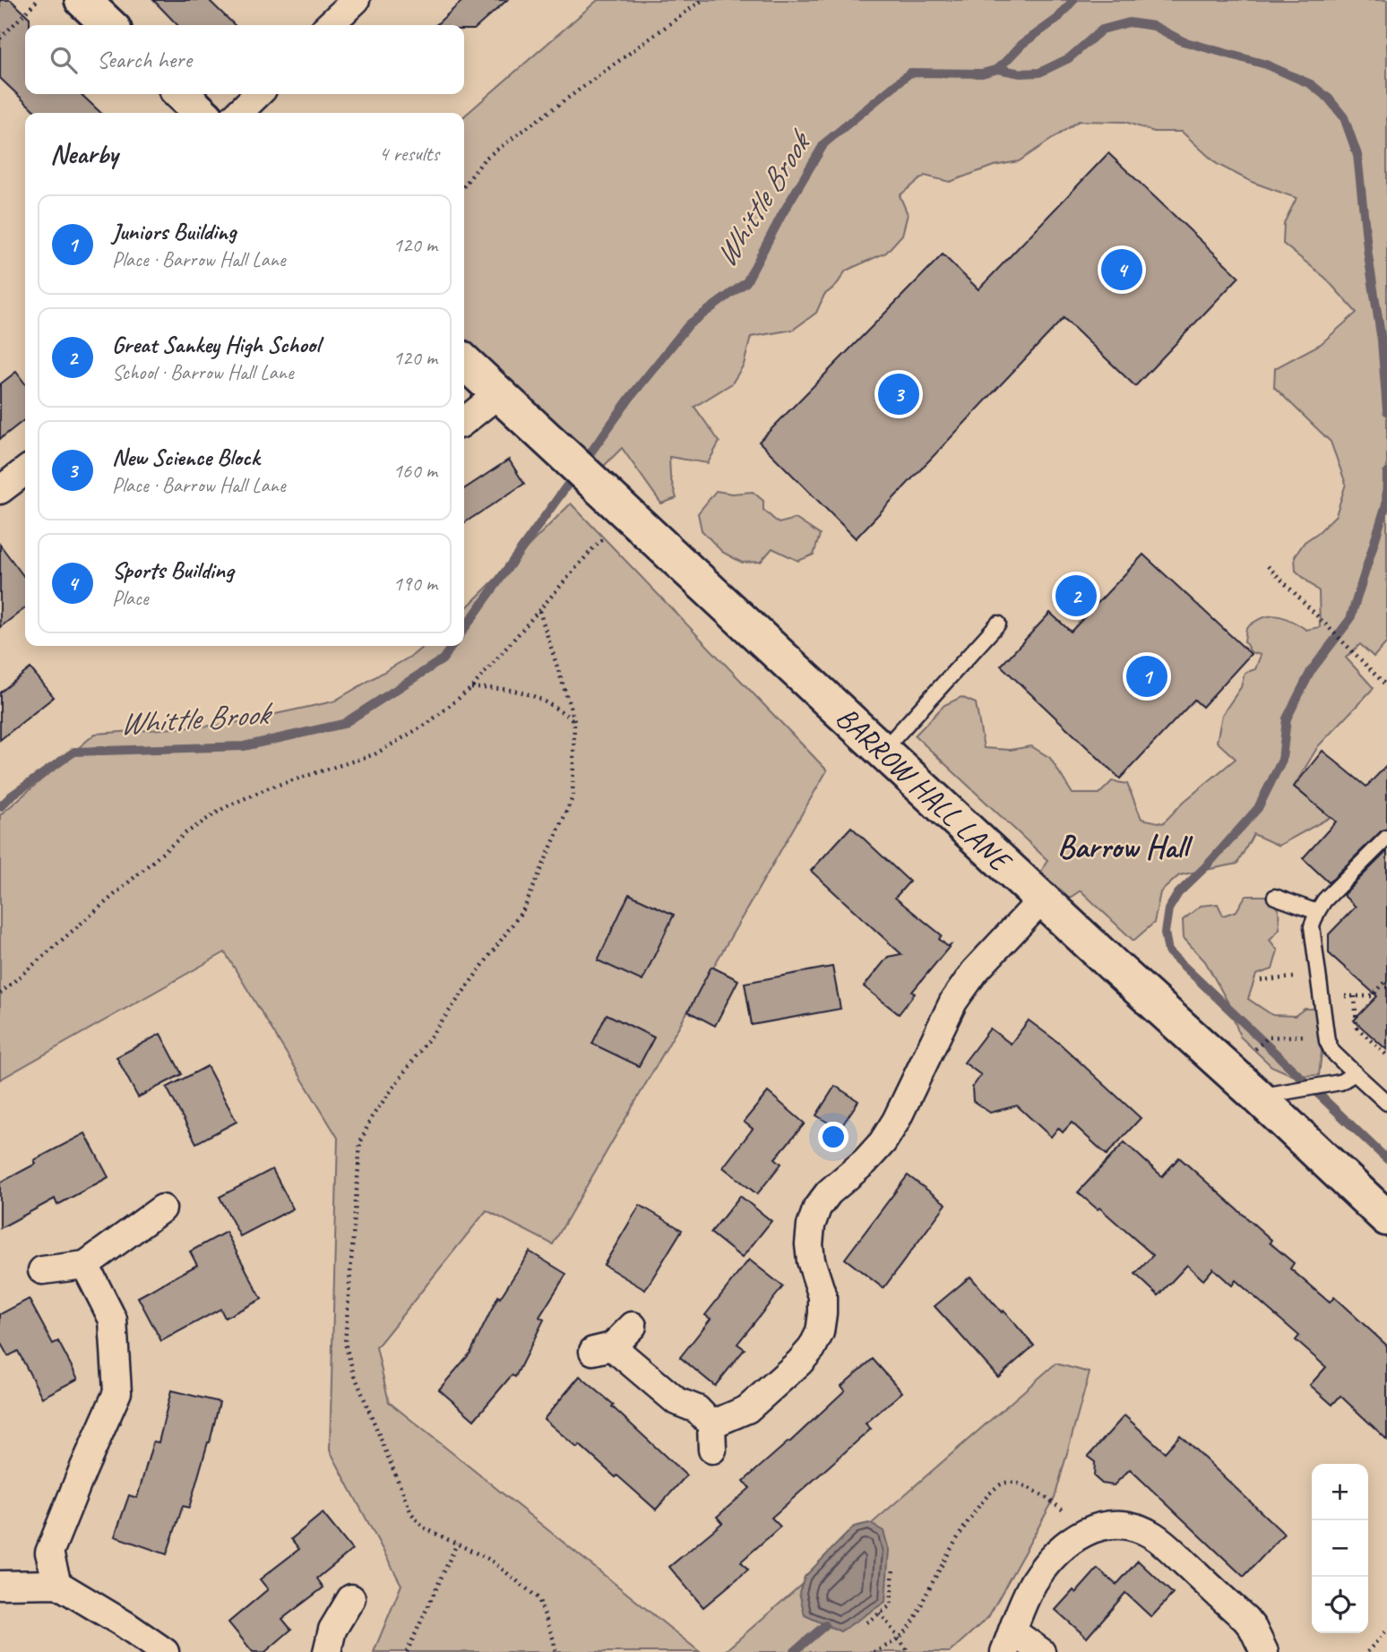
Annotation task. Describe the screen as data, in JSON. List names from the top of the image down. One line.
{"streets":{"street":["BARROW HALL LANE"]},"districts":["Barrow Hall"],"water":["Whittle Brook"],"page":{"search":"Search here","heading":["Nearby","4 results"],"list":[{"mark":"1","name":"Juniors Building","note":"Place · Barrow Hall Lane","value":"120 m"},{"mark":"2","name":"Great Sankey High School","note":"School · Barrow Hall Lane","value":"120 m"},{"mark":"3","name":"New Science Block","note":"Place · Barrow Hall Lane","value":"160 m"},{"mark":"4","name":"Sports Building","note":"Place","value":"190 m"}],"pins":["4","3","2","1"],"map_buttons":["+","−"]}}
